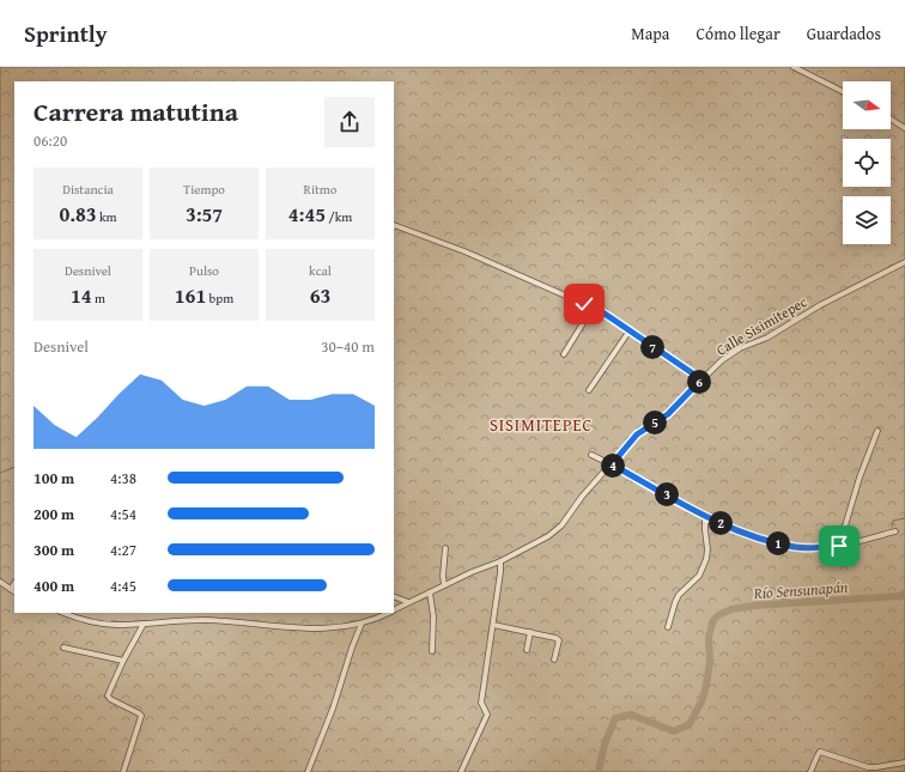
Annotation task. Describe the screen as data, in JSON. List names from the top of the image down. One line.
{"streets":{"street":["Calle Sisimitepec"]},"districts":["SISIMITEPEC"],"water":["Río Sensunapán"],"north":"right","page":{"header":"Sprintly","nav":["Mapa","Cómo llegar","Guardados"],"heading":["Carrera matutina","06:20"],"stats":[["Distancia","0.83 km"],["Tiempo","3:57"],["Ritmo","4:45 /km"],["Desnivel","14 m"],["Pulso","161 bpm"],["kcal","63"]],"chart":["Desnivel","30–40 m"],"pins":["7","6","5","4","3","2","1"],"list":[{"name":"100 m","note":"4:38"},{"name":"200 m","note":"4:54"},{"name":"300 m","note":"4:27"},{"name":"400 m","note":"4:45"}]}}
